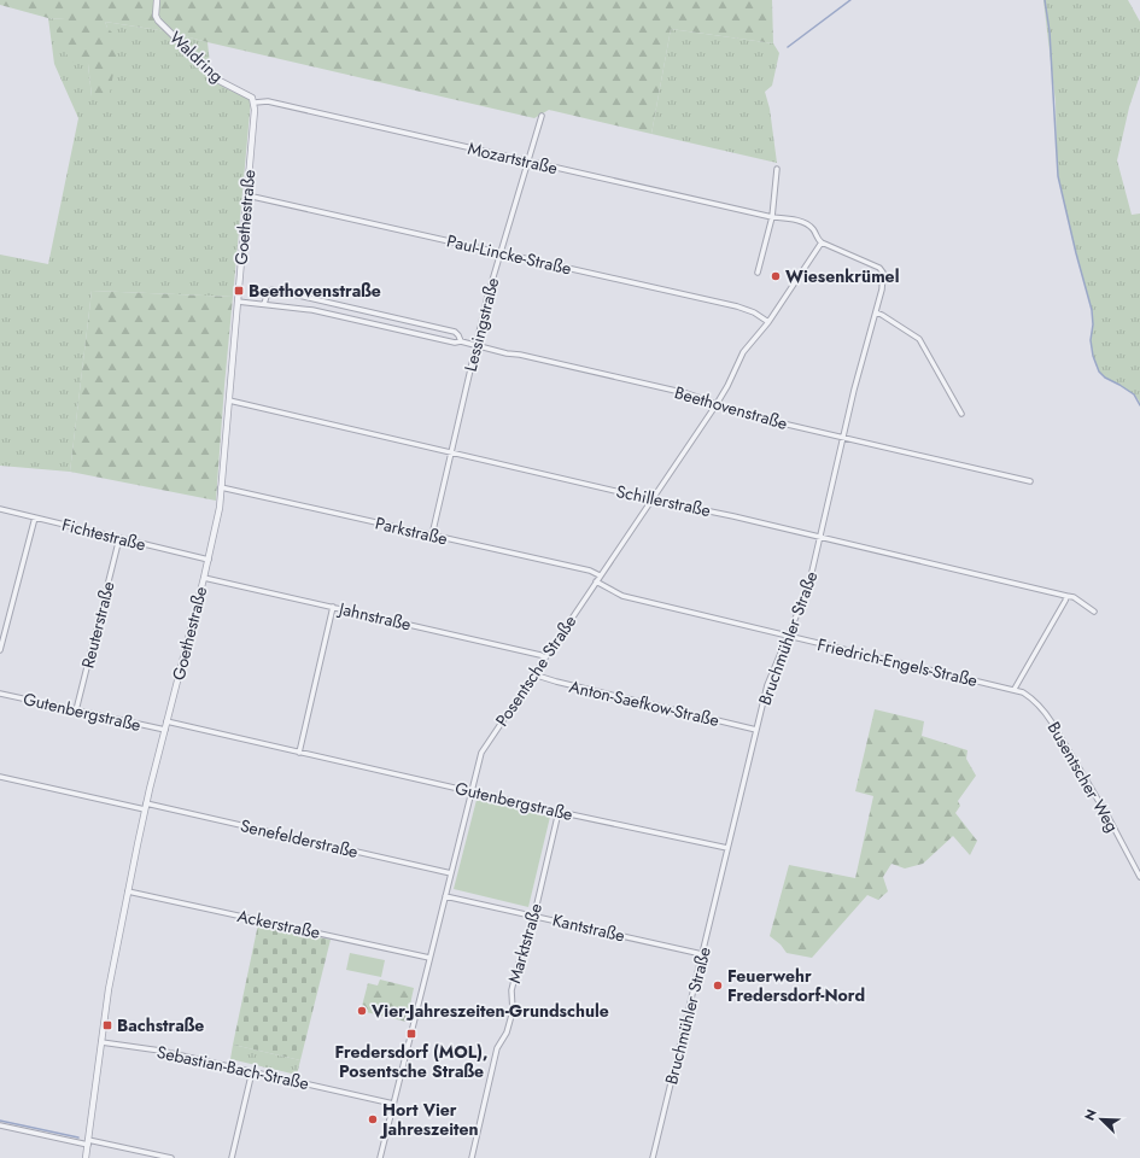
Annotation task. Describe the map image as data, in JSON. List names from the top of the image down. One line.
{"streets":{"street":["Waldring","Mozartstraße","Goethestraße","Paul-Lincke-Straße","Lessingstraße","Beethovenstraße","Schillerstraße","Parkstraße","Fichtestraße","Jahnstraße","Reuterstraße","Bruchmühler Straße","Friedrich-Engels-Straße","Posentsche Straße","Anton-Saefkow-Straße","Gutenbergstraße","Busentscher Weg","Senefelderstraße","Ackerstraße","Kantstraße","Marktstraße","Sebastian-Bach-Straße"]},"crossings":[["Waldring","Mozartstraße"],["Waldring","Goethestraße"],["Mozartstraße","Goethestraße"],["Mozartstraße","Lessingstraße"],["Mozartstraße","Bruchmühler Straße"],["Goethestraße","Paul-Lincke-Straße"],["Goethestraße","Beethovenstraße"],["Goethestraße","Schillerstraße"],["Goethestraße","Parkstraße"],["Goethestraße","Fichtestraße"],["Goethestraße","Jahnstraße"],["Goethestraße","Gutenbergstraße"],["Goethestraße","Senefelderstraße"],["Goethestraße","Ackerstraße"],["Goethestraße","Sebastian-Bach-Straße"],["Paul-Lincke-Straße","Lessingstraße"],["Paul-Lincke-Straße","Posentsche Straße"],["Lessingstraße","Beethovenstraße"],["Lessingstraße","Schillerstraße"],["Lessingstraße","Parkstraße"],["Beethovenstraße","Bruchmühler Straße"],["Beethovenstraße","Posentsche Straße"],["Schillerstraße","Bruchmühler Straße"],["Schillerstraße","Posentsche Straße"],["Parkstraße","Posentsche Straße"],["Fichtestraße","Reuterstraße"],["Jahnstraße","Posentsche Straße"],["Reuterstraße","Gutenbergstraße"],["Bruchmühler Straße","Friedrich-Engels-Straße"],["Bruchmühler Straße","Posentsche Straße"],["Bruchmühler Straße","Anton-Saefkow-Straße"],["Bruchmühler Straße","Gutenbergstraße"],["Bruchmühler Straße","Kantstraße"],["Friedrich-Engels-Straße","Posentsche Straße"],["Friedrich-Engels-Straße","Busentscher Weg"],["Posentsche Straße","Anton-Saefkow-Straße"],["Posentsche Straße","Gutenbergstraße"],["Posentsche Straße","Senefelderstraße"],["Posentsche Straße","Ackerstraße"],["Posentsche Straße","Kantstraße"],["Posentsche Straße","Sebastian-Bach-Straße"],["Gutenbergstraße","Marktstraße"],["Kantstraße","Marktstraße"]],"places":{"other":["Wiesenkrümel","Feuerwehr Fredersdorf-Nord","Vier-Jahreszeiten-Grundschule","Hort Vier Jahreszeiten"],"transit":["Beethovenstraße","Bachstraße","Fredersdorf (MOL), Posentsche Straße"]},"north":"top left"}
